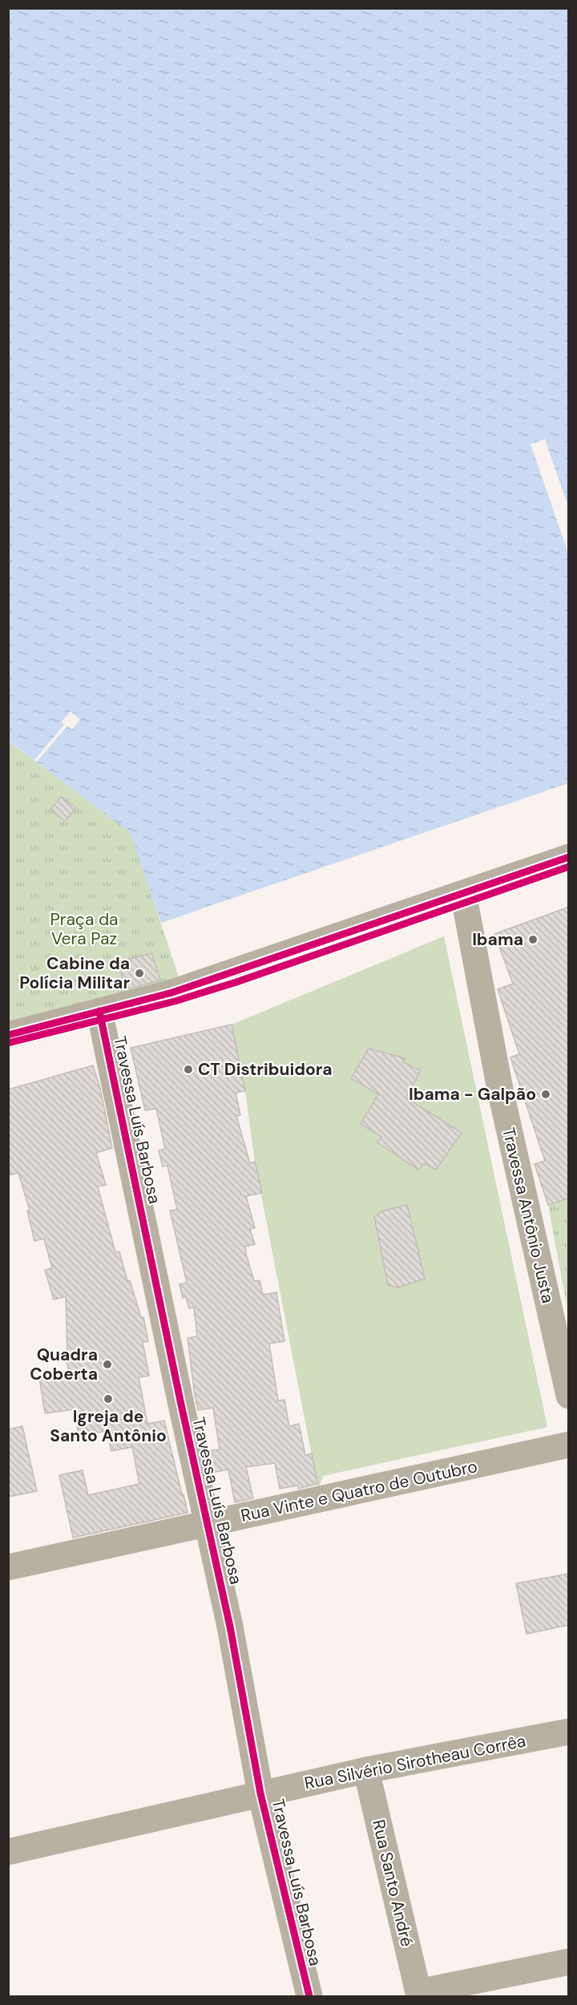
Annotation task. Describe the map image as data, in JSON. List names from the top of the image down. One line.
{"streets":{"street":["Travessa Luís Barbosa","Travessa Antônio Justa","Rua Vinte e Quatro de Outubro","Rua Silvério Sirotheau Corrêa","Rua Santo André"]},"crossings":[["Travessa Luís Barbosa","Rua Vinte e Quatro de Outubro"],["Travessa Luís Barbosa","Rua Silvério Sirotheau Corrêa"],["Rua Silvério Sirotheau Corrêa","Rua Santo André"]],"parks":["Praça da Vera Paz"],"places":["Ibama","Cabine da Polícia Militar","CT Distribuidora","Ibama - Galpão","Quadra Coberta","Igreja de Santo Antônio"]}
